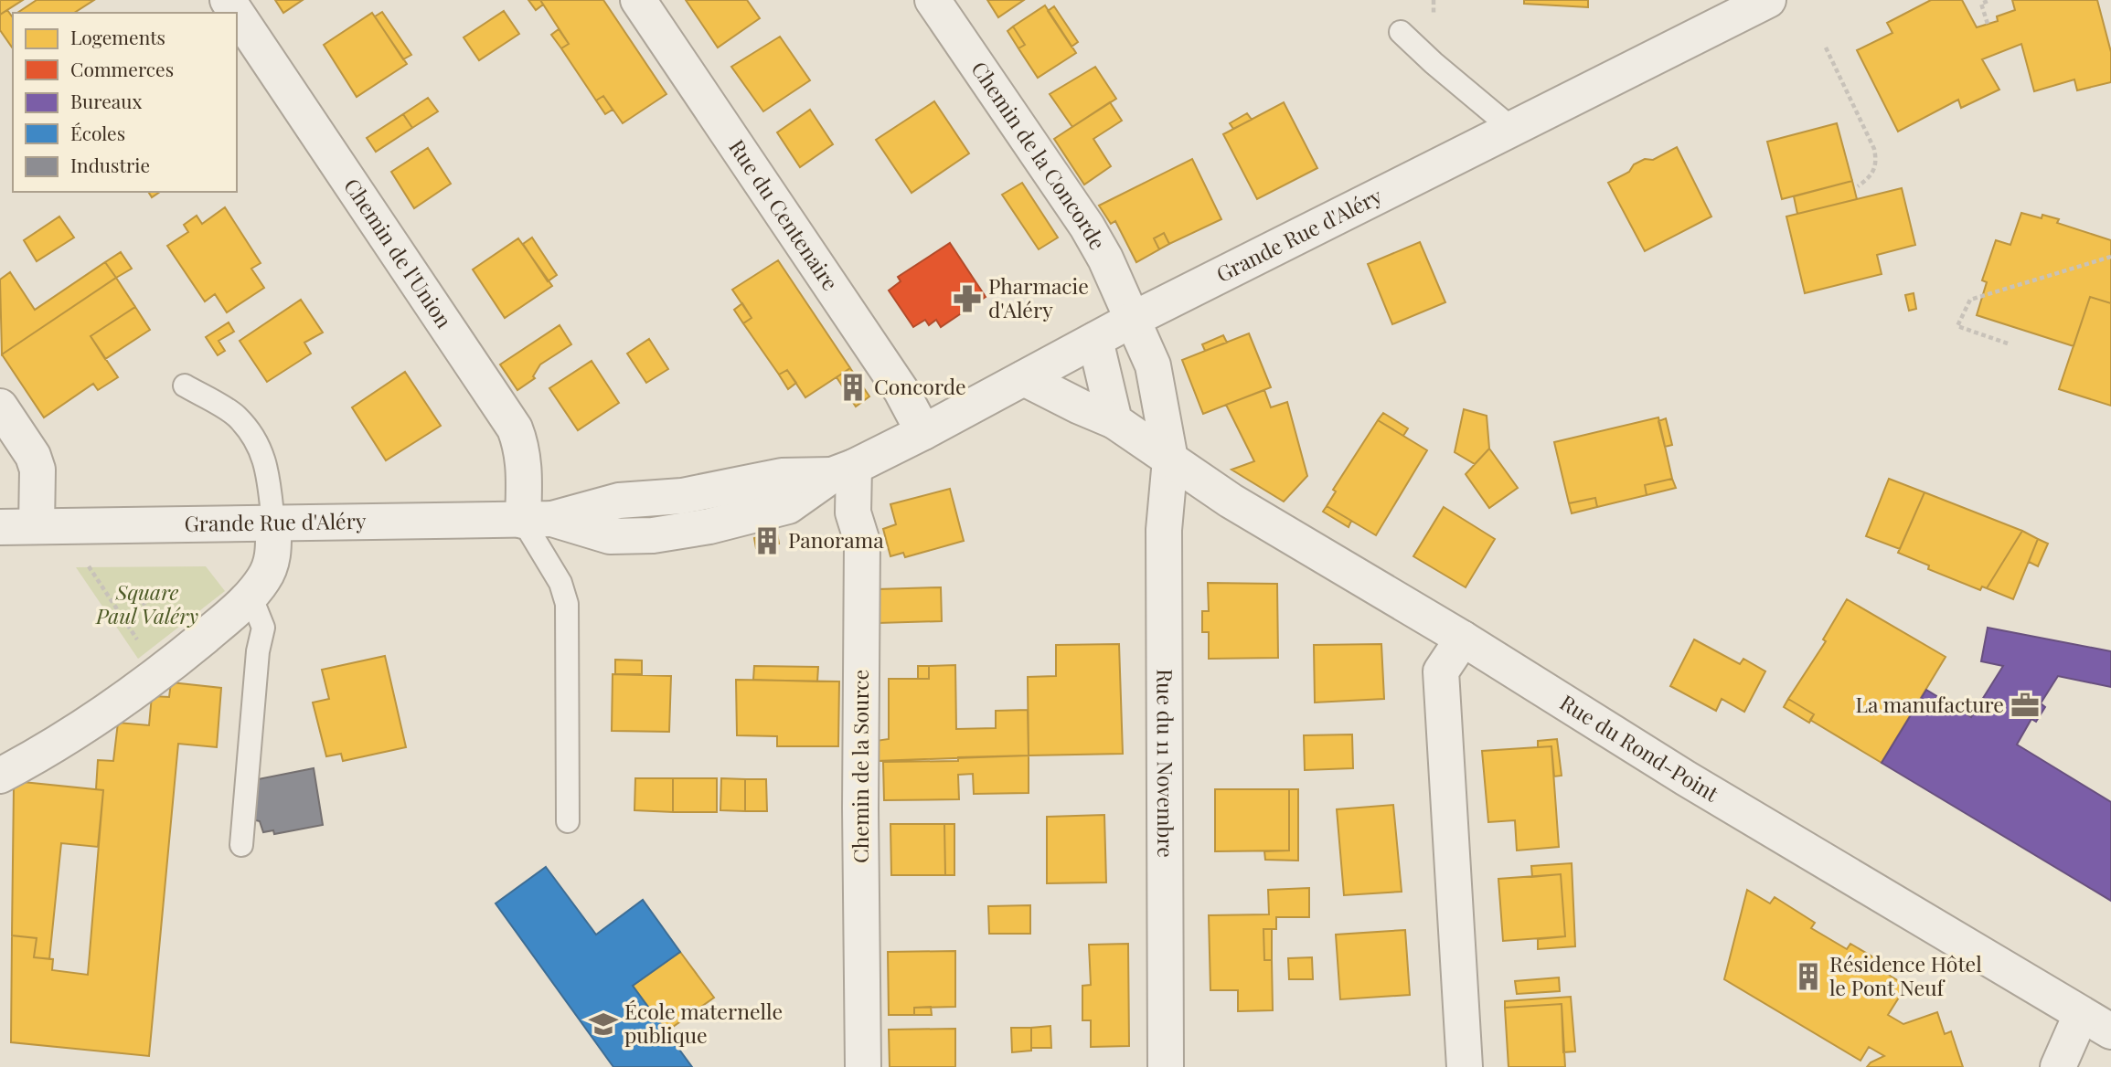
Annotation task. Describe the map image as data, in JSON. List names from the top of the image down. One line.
{"streets":{"street":["Chemin de la Concorde","Rue du Centenaire","Grande Rue d'Aléry","Chemin de l'Union","Rue du Rond-Point","Rue du 11 Novembre","Chemin de la Source"]},"crossings":[["Chemin de la Concorde","Grande Rue d'Aléry"],["Rue du Centenaire","Grande Rue d'Aléry"],["Grande Rue d'Aléry","Chemin de l'Union"],["Grande Rue d'Aléry","Rue du Rond-Point"],["Grande Rue d'Aléry","Chemin de la Source"],["Rue du Rond-Point","Rue du 11 Novembre"]],"parks":["Square Paul Valéry"],"places":{"pharmacy":["Pharmacie d'Aléry"],"building":["Concorde","Panorama","Résidence Hôtel le Pont Neuf"],"office":["La manufacture"],"school or university":["École maternelle publique"]},"legend":["Logements","Commerces","Bureaux","Écoles","Industrie"]}
